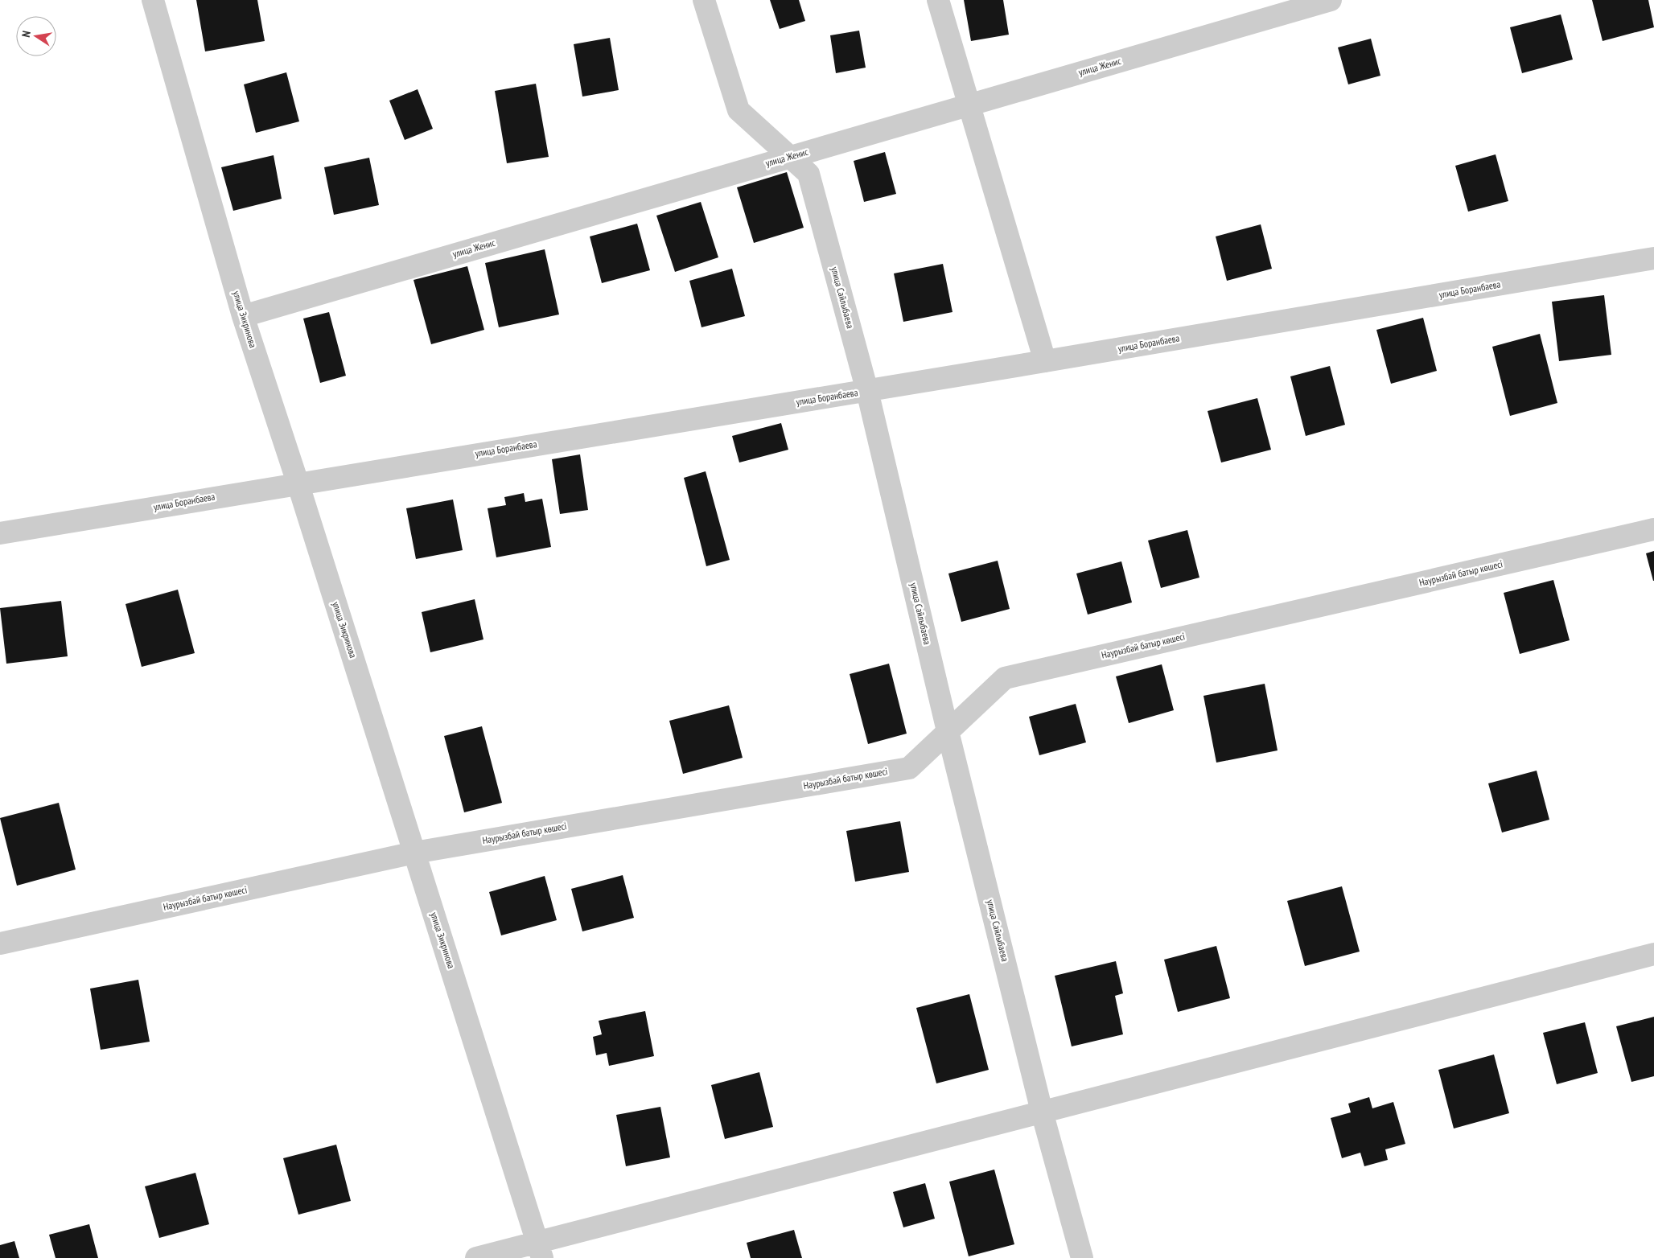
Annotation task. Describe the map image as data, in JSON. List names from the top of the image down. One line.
{"streets":{"street":["улица Женис","улица Боранбаева","улица Сайлыбаева","улица Зикринова","Наурызбай батыр көшесі"]},"crossings":[["улица Женис","улица Сайлыбаева"],["улица Женис","улица Зикринова"],["улица Боранбаева","улица Сайлыбаева"],["улица Боранбаева","улица Зикринова"],["улица Сайлыбаева","Наурызбай батыр көшесі"],["улица Зикринова","Наурызбай батыр көшесі"]],"north":"left"}
